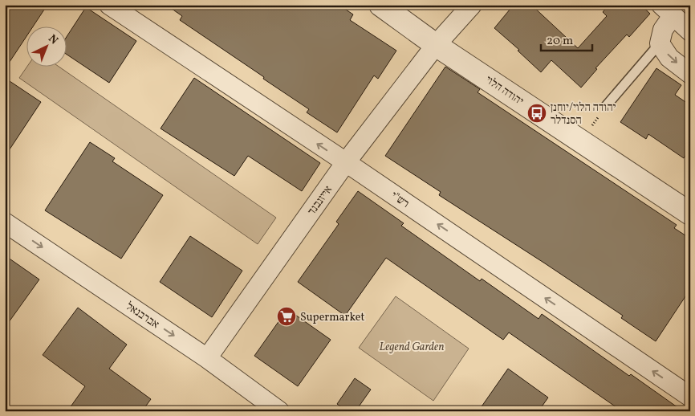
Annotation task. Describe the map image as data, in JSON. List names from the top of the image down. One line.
{"streets":{"street":["יהודה הלוי","רש\"י","אייזנבנד","אברבנאל"]},"crossings":[["יהודה הלוי","אייזנבנד"],["רש\"י","אייזנבנד"],["אייזנבנד","אברבנאל"]],"one_way":["רש\"י","אברבנאל"],"parks":["Legend Garden"],"places":{"bus stop":["יהודה הלוי/יוחנן הסנדלר"],"supermarket":["Supermarket"]},"scale_bar":"20 m","north":"top right"}
